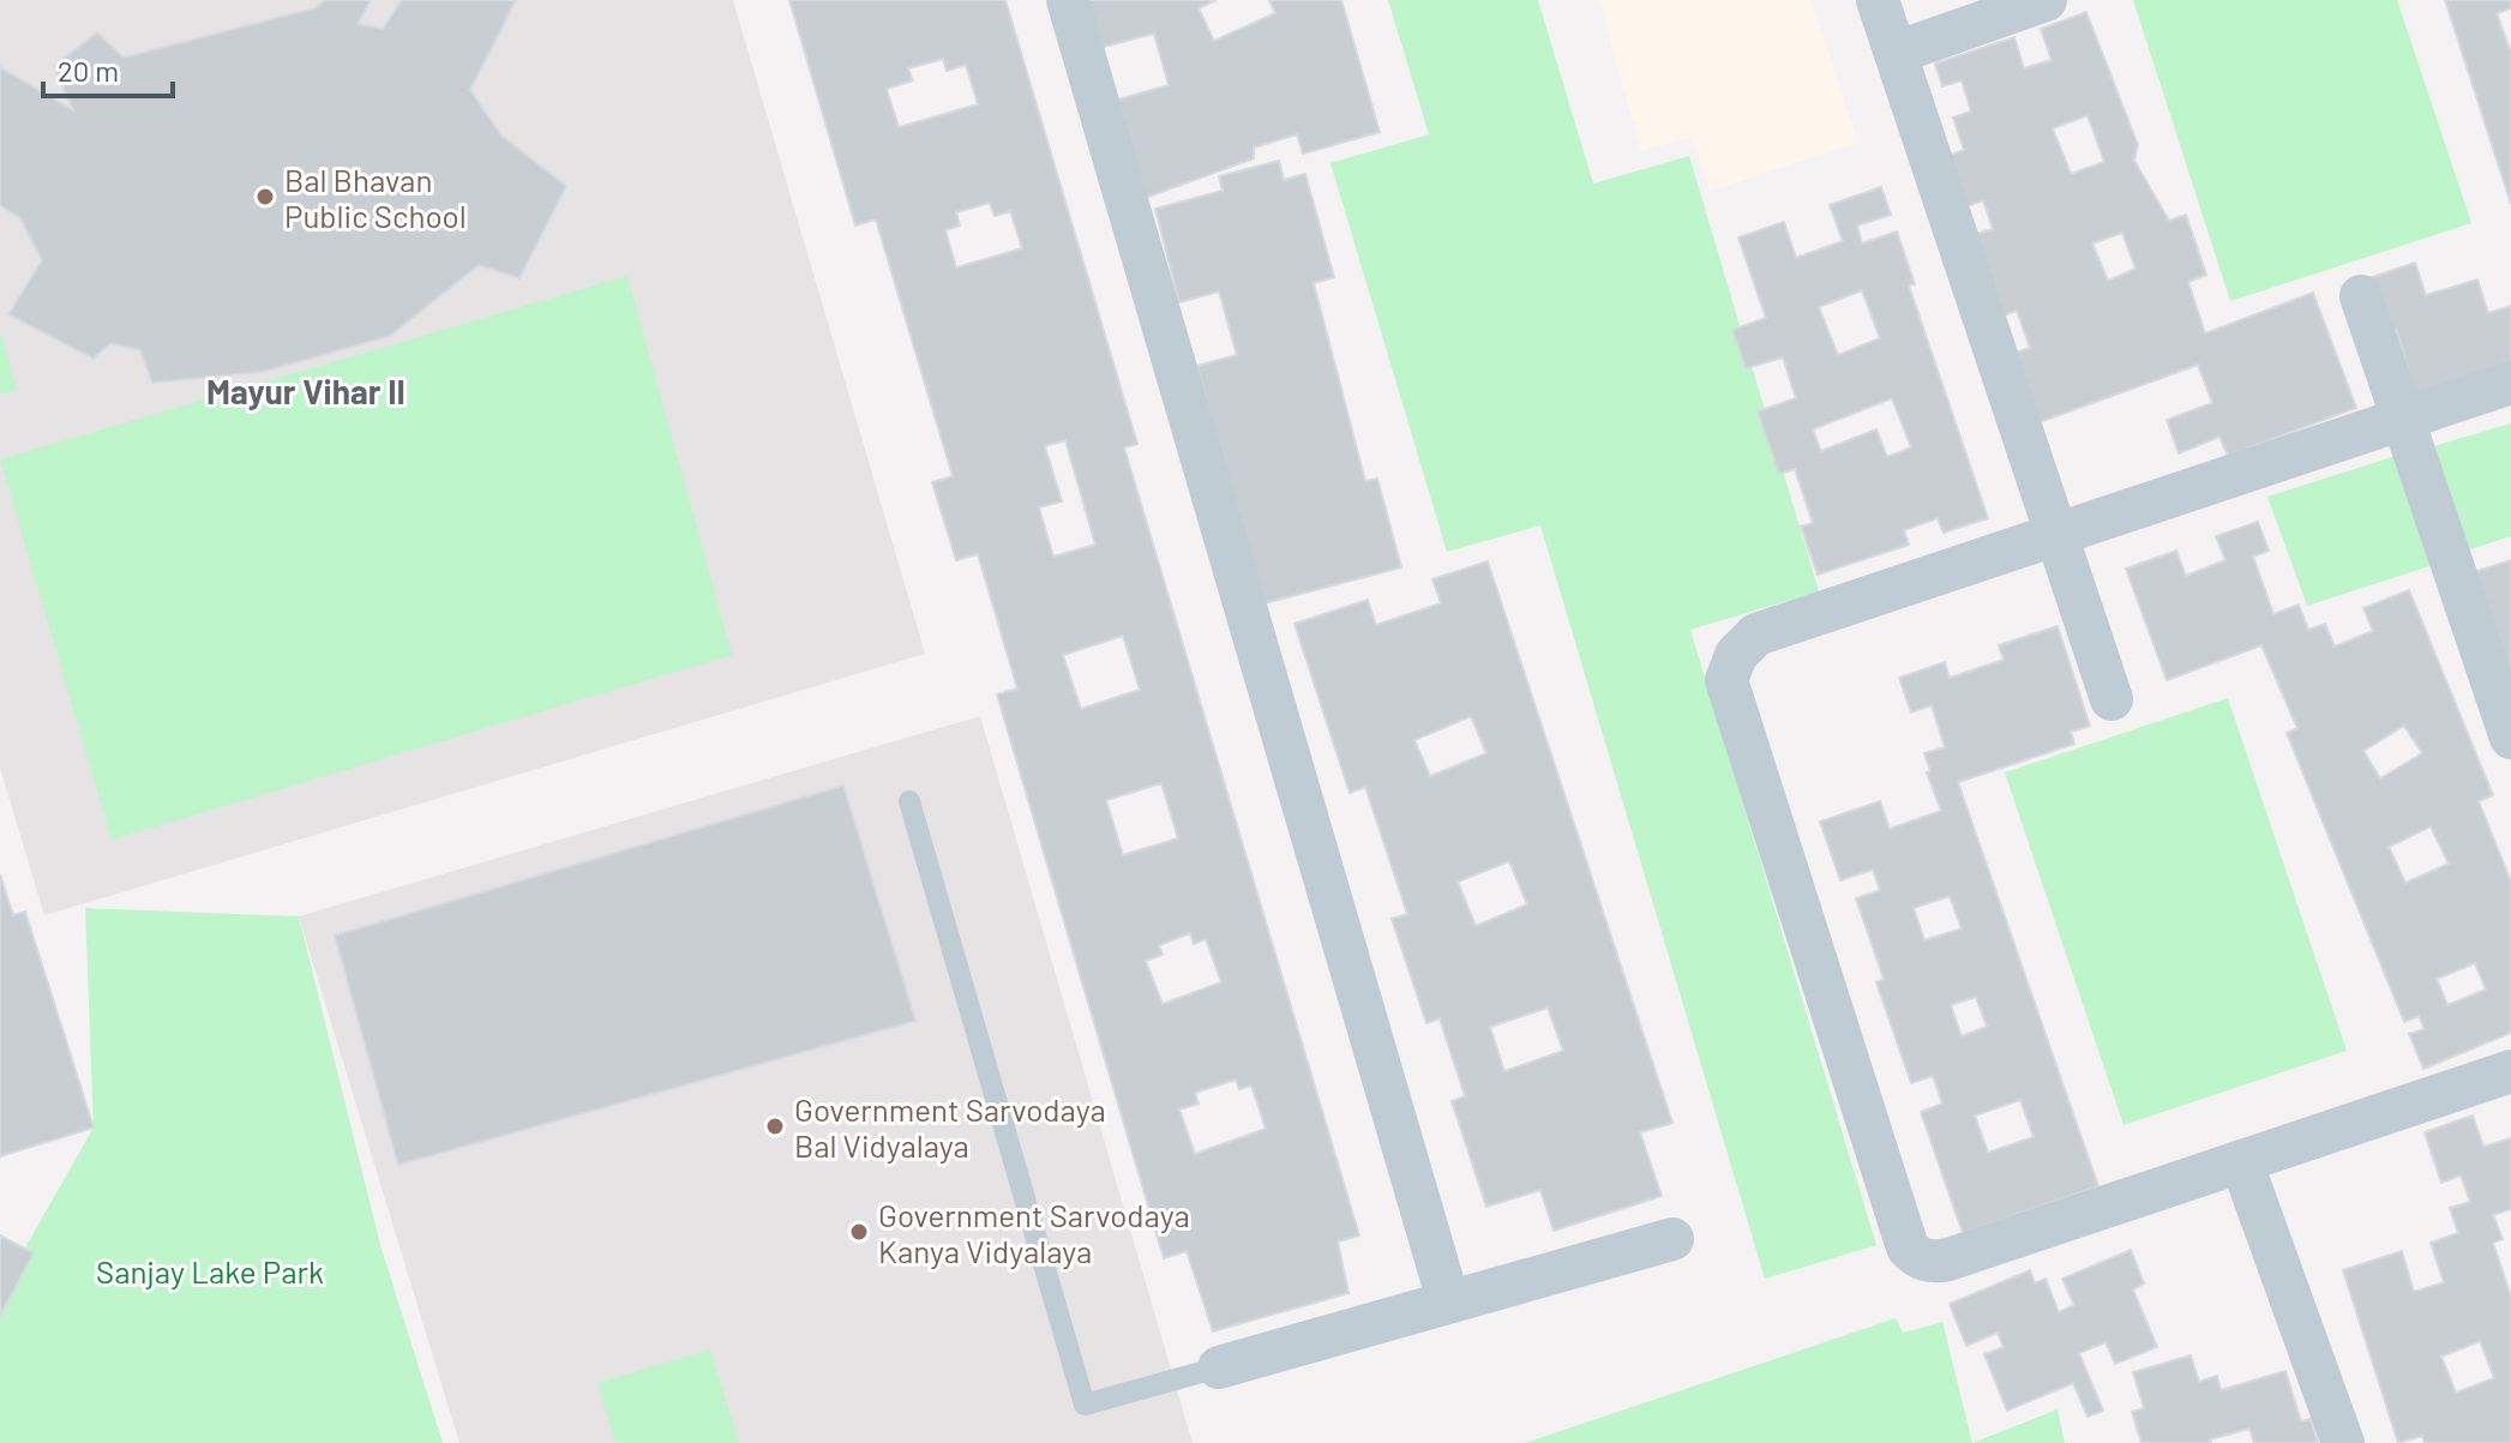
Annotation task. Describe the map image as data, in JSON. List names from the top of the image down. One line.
{"districts":["Mayur Vihar II"],"parks":["Sanjay Lake Park"],"places":["Bal Bhavan Public School","Government Sarvodaya Bal Vidyalaya","Government Sarvodaya Kanya Vidyalaya"],"scale_bar":"20 m"}
